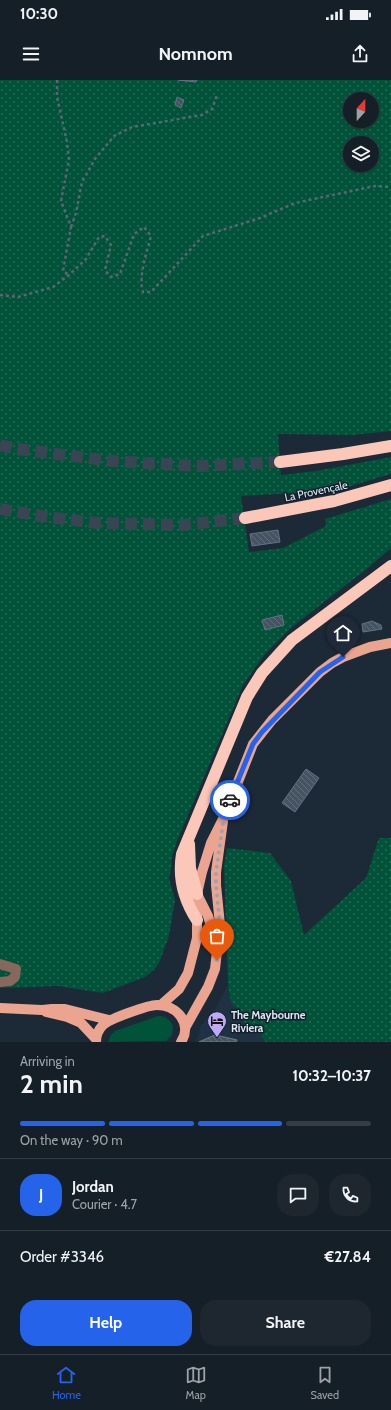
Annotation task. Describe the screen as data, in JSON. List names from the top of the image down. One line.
{"streets":{"highway":["La Provençale"]},"places":{"hotel":["The Maybourne Riviera"]},"north":"top","page":{"status":"10:30","header":"Nomnom","heading":["2 min","Arriving in","10:32–10:37"],"panel":["Jordan","Courier · 4.7","Order #3346","€27.84"],"bar":"On the way · 90 m","round":"J","buttons":["Help","Share"],"tabs":["Home","Map","Saved"]}}
